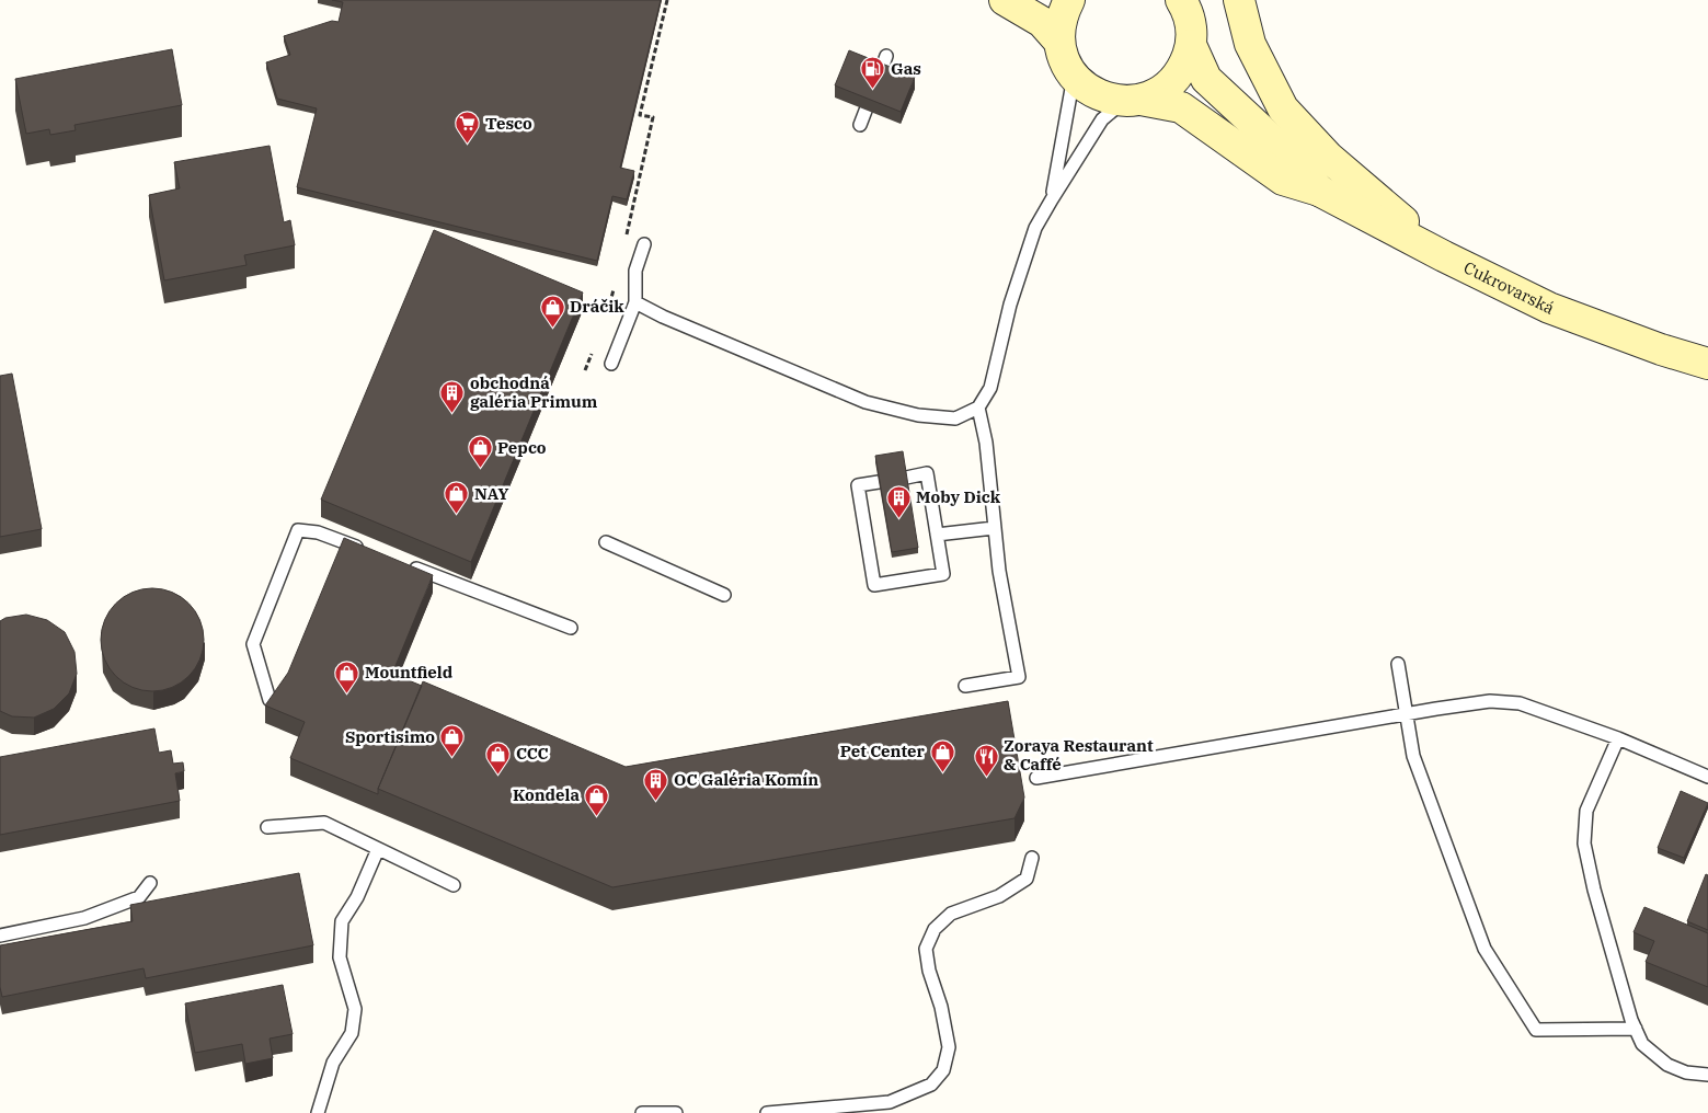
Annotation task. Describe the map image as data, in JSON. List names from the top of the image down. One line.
{"streets":{"main road":["Cukrovarská"]},"places":{"fuel station":["Gas"],"supermarket":["Tesco"],"shop":["Dráčik","Pepco","NAY","Mountfield","Sportisimo","Pet Center","CCC","Kondela"],"building":["obchodná galéria Primum","Moby Dick","OC Galéria Komín"],"restaurant":["Zoraya Restaurant & Caffé"]}}
